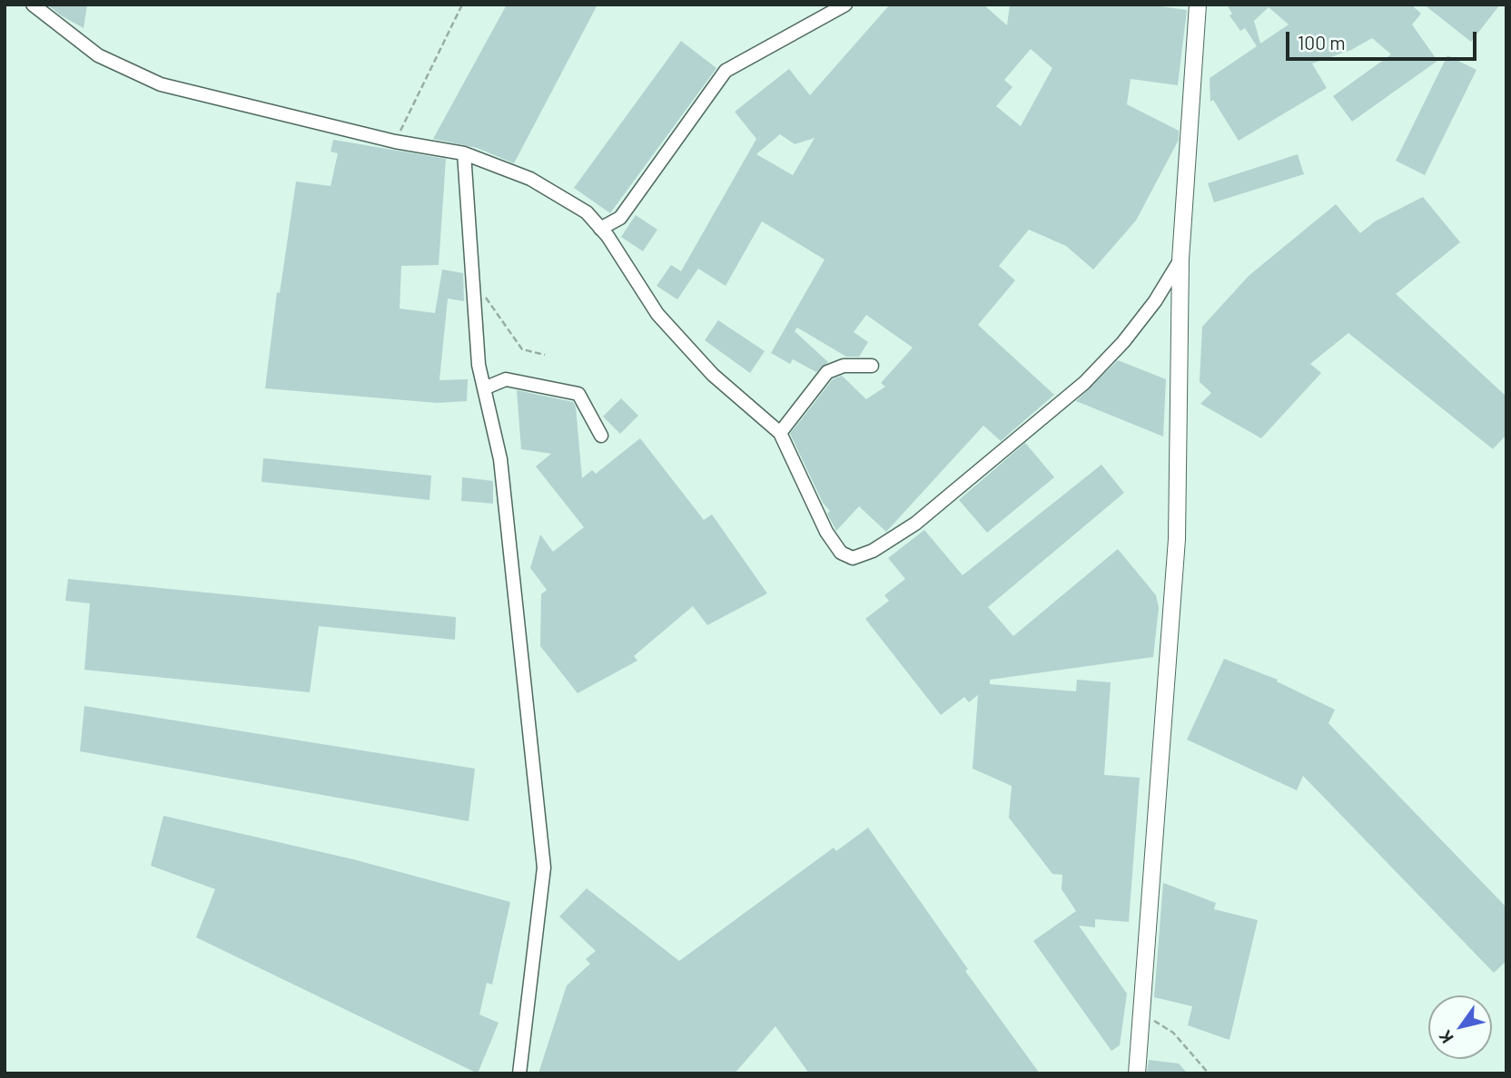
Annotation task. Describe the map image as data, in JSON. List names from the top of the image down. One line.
{"scale_bar":"100 m","north":"bottom left"}
